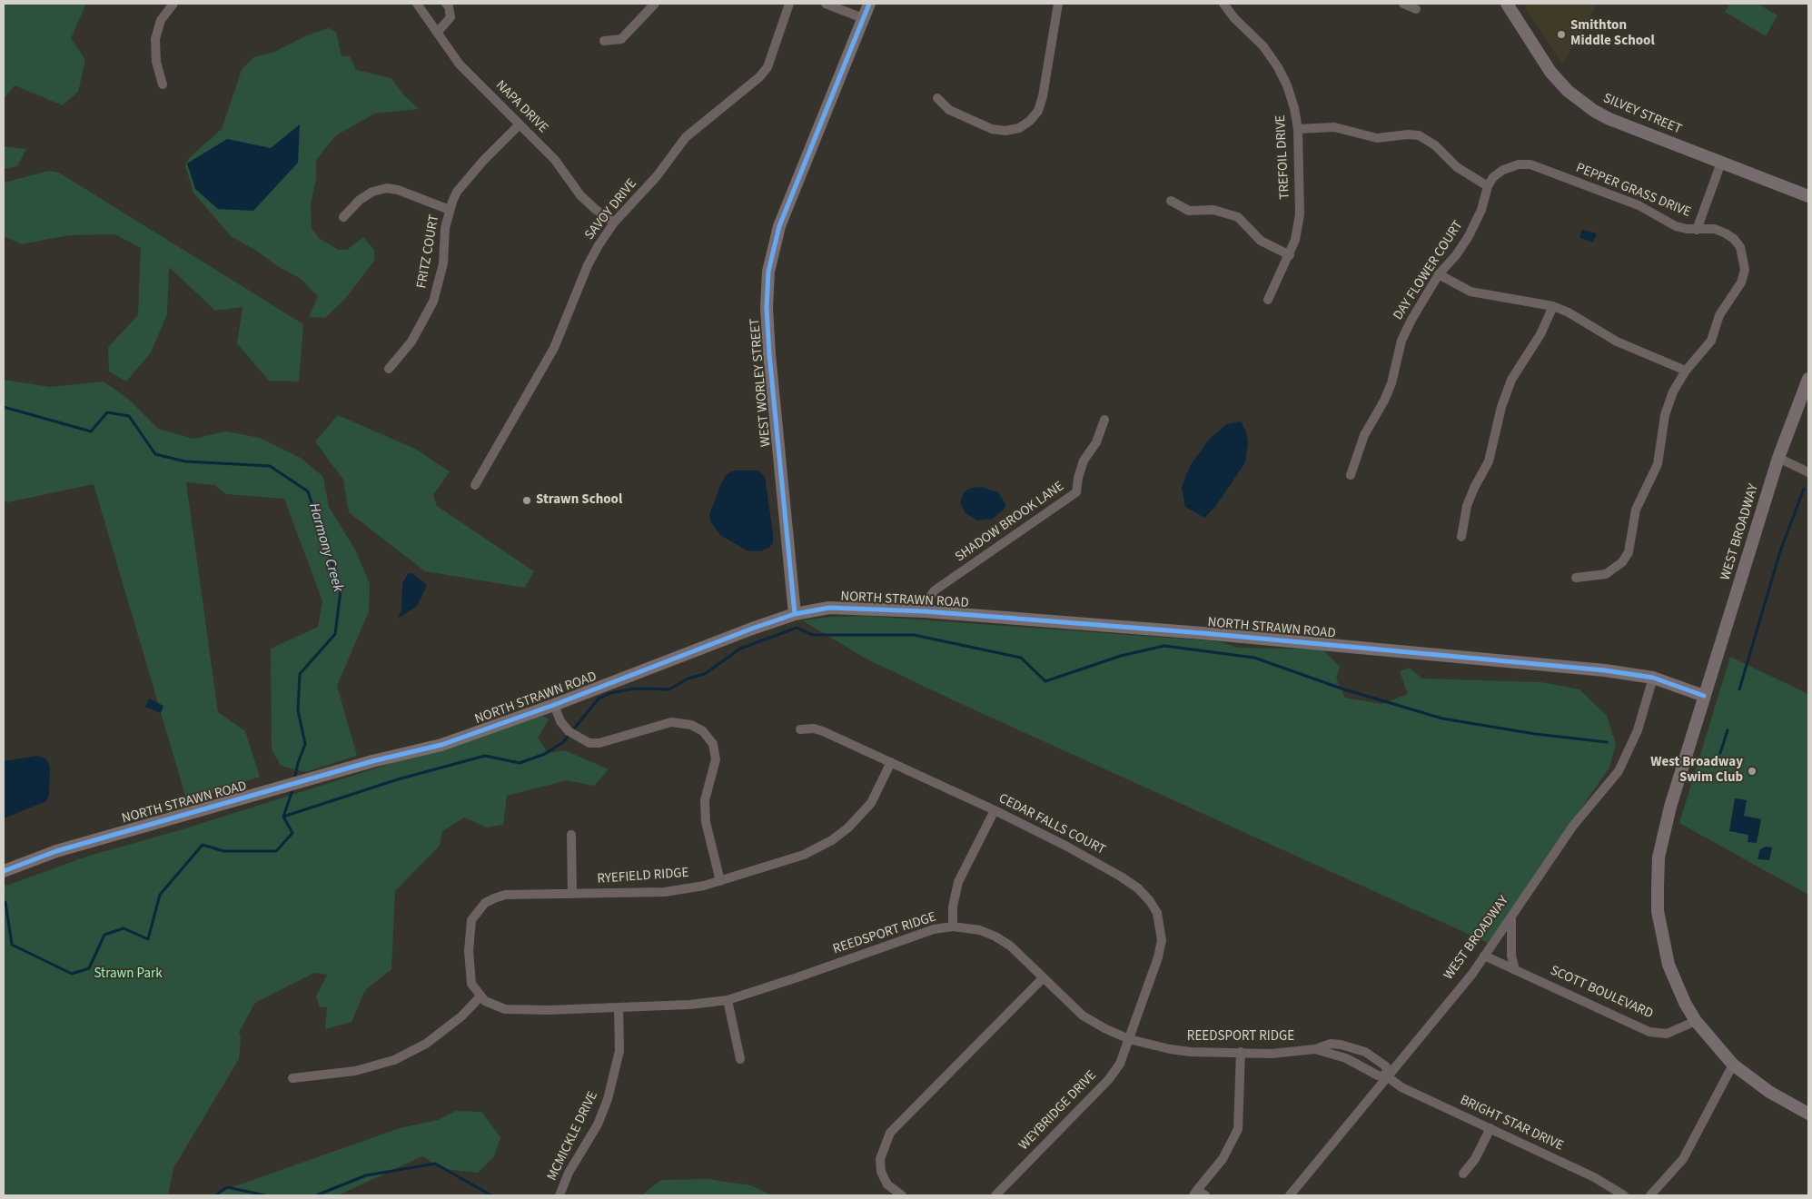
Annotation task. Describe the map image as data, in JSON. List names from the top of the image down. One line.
{"streets":{"street":["NAPA DRIVE","SILVEY STREET","TREFOIL DRIVE","PEPPER GRASS DRIVE","SAVOY DRIVE","FRITZ COURT","DAY FLOWER COURT","WEST WORLEY STREET","SHADOW BROOK LANE","WEST BROADWAY","NORTH STRAWN ROAD","CEDAR FALLS COURT","RYEFIELD RIDGE","REEDSPORT RIDGE","SCOTT BOULEVARD","WEYBRIDGE DRIVE","BRIGHT STAR DRIVE","MCMICKLE DRIVE"]},"crossings":[["NAPA DRIVE","SAVOY DRIVE"],["NAPA DRIVE","FRITZ COURT"],["PEPPER GRASS DRIVE","DAY FLOWER COURT"],["WEST WORLEY STREET","NORTH STRAWN ROAD"],["SHADOW BROOK LANE","NORTH STRAWN ROAD"],["WEST BROADWAY","NORTH STRAWN ROAD"],["WEST BROADWAY","REEDSPORT RIDGE"],["WEST BROADWAY","SCOTT BOULEVARD"],["WEST BROADWAY","BRIGHT STAR DRIVE"],["CEDAR FALLS COURT","RYEFIELD RIDGE"],["CEDAR FALLS COURT","REEDSPORT RIDGE"],["CEDAR FALLS COURT","WEYBRIDGE DRIVE"],["RYEFIELD RIDGE","REEDSPORT RIDGE"],["REEDSPORT RIDGE","WEYBRIDGE DRIVE"],["REEDSPORT RIDGE","BRIGHT STAR DRIVE"],["REEDSPORT RIDGE","MCMICKLE DRIVE"]],"water":["Harmony Creek"],"parks":["Strawn Park"],"places":["Smithton Middle School","Strawn School","West Broadway Swim Club"]}
